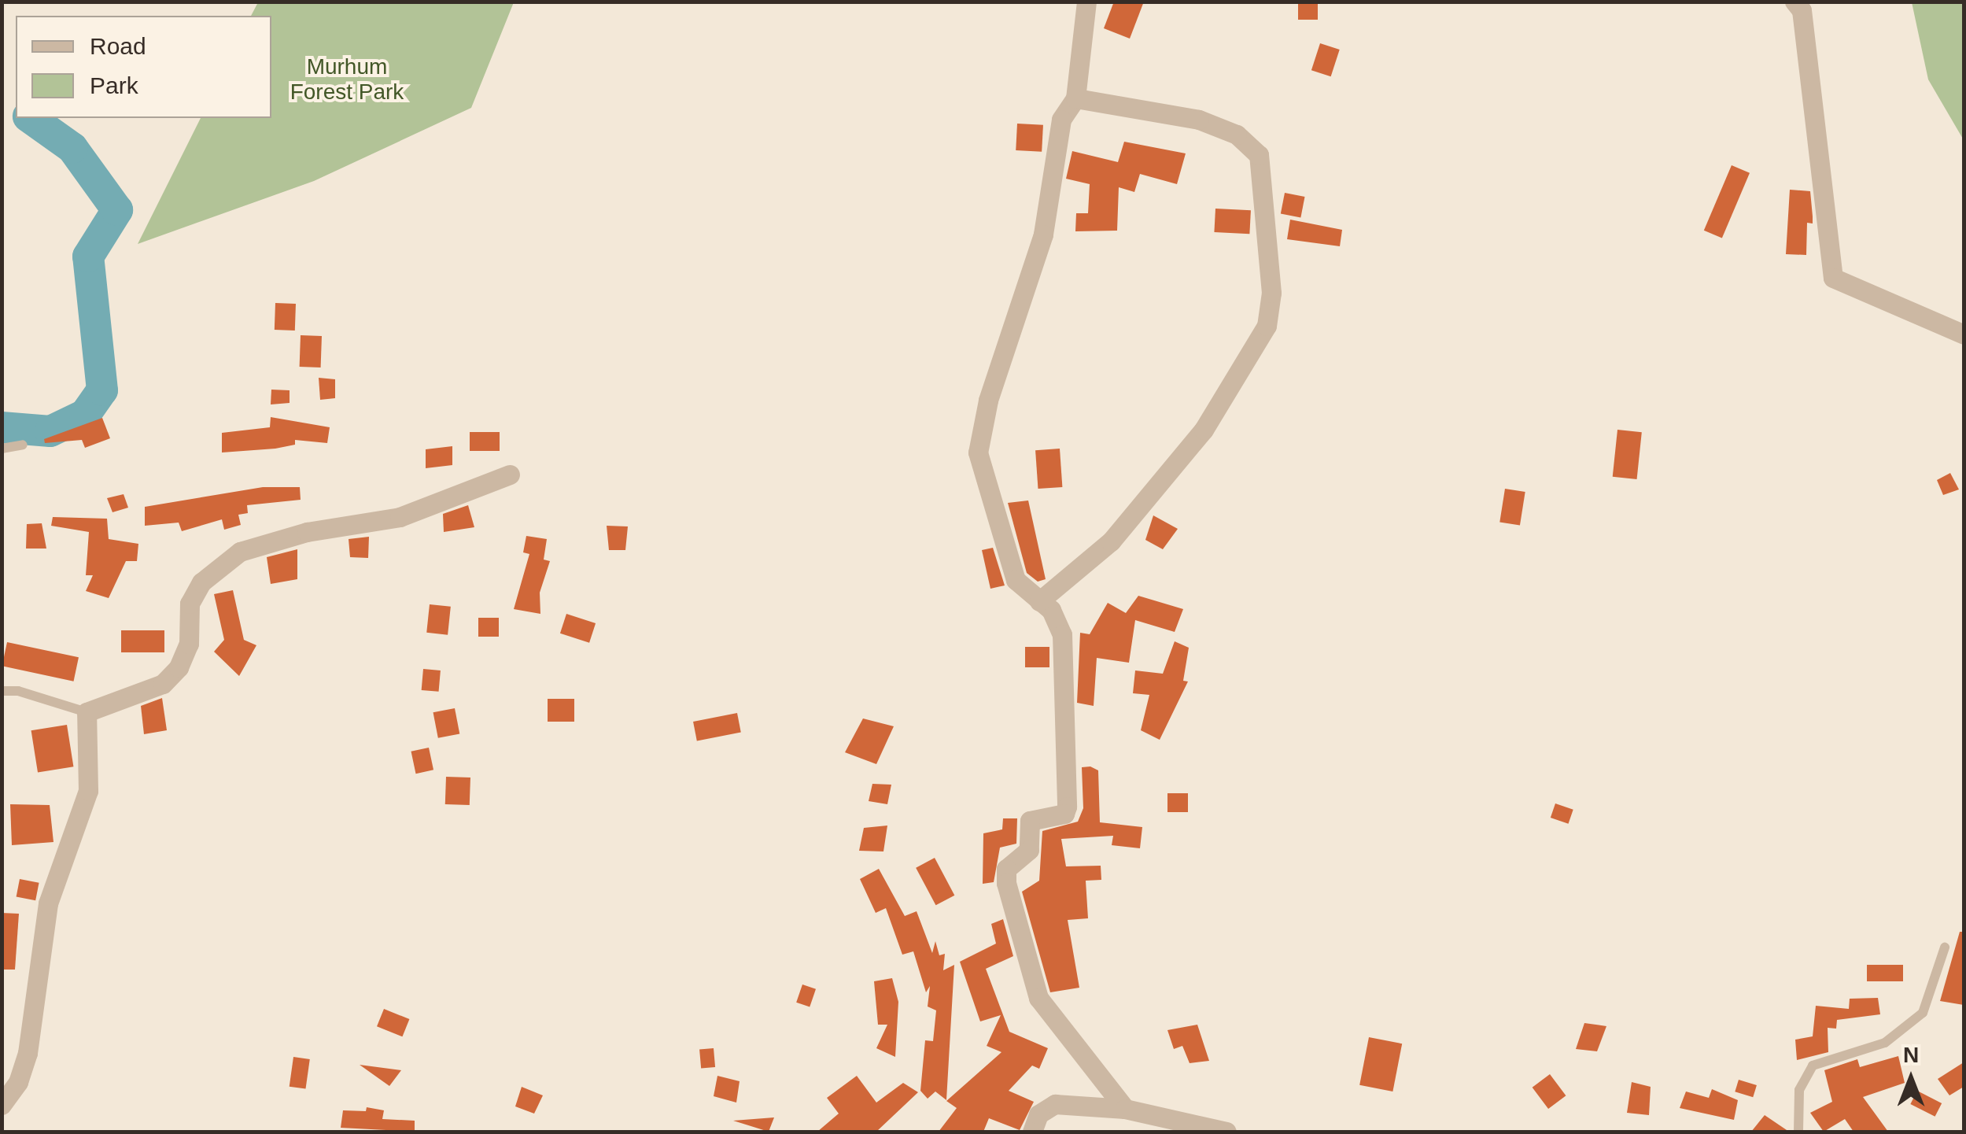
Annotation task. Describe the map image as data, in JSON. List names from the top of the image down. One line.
{"parks":["Murhum Forest Park"],"legend":["Road","Park"],"north":"top"}
